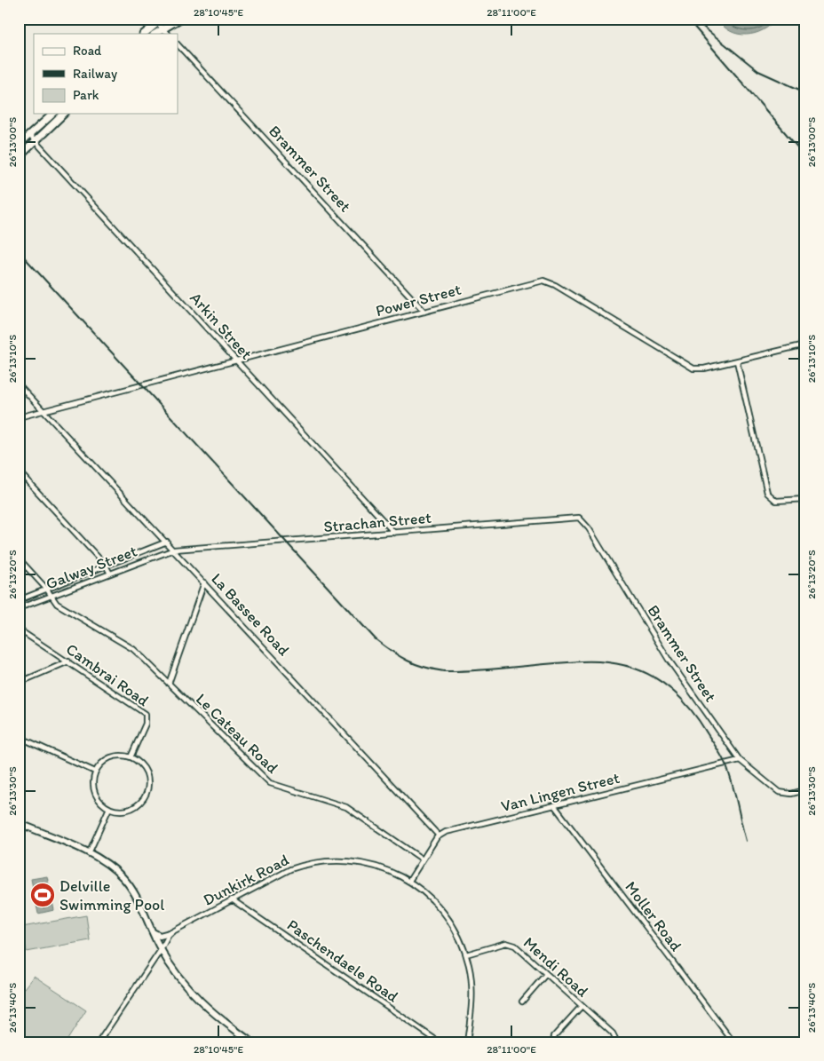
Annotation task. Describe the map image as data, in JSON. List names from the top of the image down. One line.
{"streets":{"street":["Brammer Street","Power Street","Arkin Street","Strachan Street","Galway Street","La Bassee Road","Cambrai Road","Le Cateau Road","Van Lingen Street","Dunkirk Road","Moller Road","Paschendaele Road","Mendi Road"]},"crossings":[["Brammer Street","Power Street"],["Brammer Street","Strachan Street"],["Brammer Street","Van Lingen Street"],["Power Street","Arkin Street"],["Power Street","La Bassee Road"],["Arkin Street","Strachan Street"],["Strachan Street","Galway Street"],["Strachan Street","La Bassee Road"],["Galway Street","La Bassee Road"],["Galway Street","Le Cateau Road"],["La Bassee Road","Van Lingen Street"],["Van Lingen Street","Moller Road"],["Dunkirk Road","Paschendaele Road"],["Dunkirk Road","Mendi Road"]],"places":{"sports":["Delville Swimming Pool"]},"legend":["Road","Railway","Park"],"coordinates":["28°10'45\"E","28°11'00\"E","26°13'00\"S","26°13'10\"S","26°13'20\"S","26°13'30\"S","26°13'40\"S"]}
